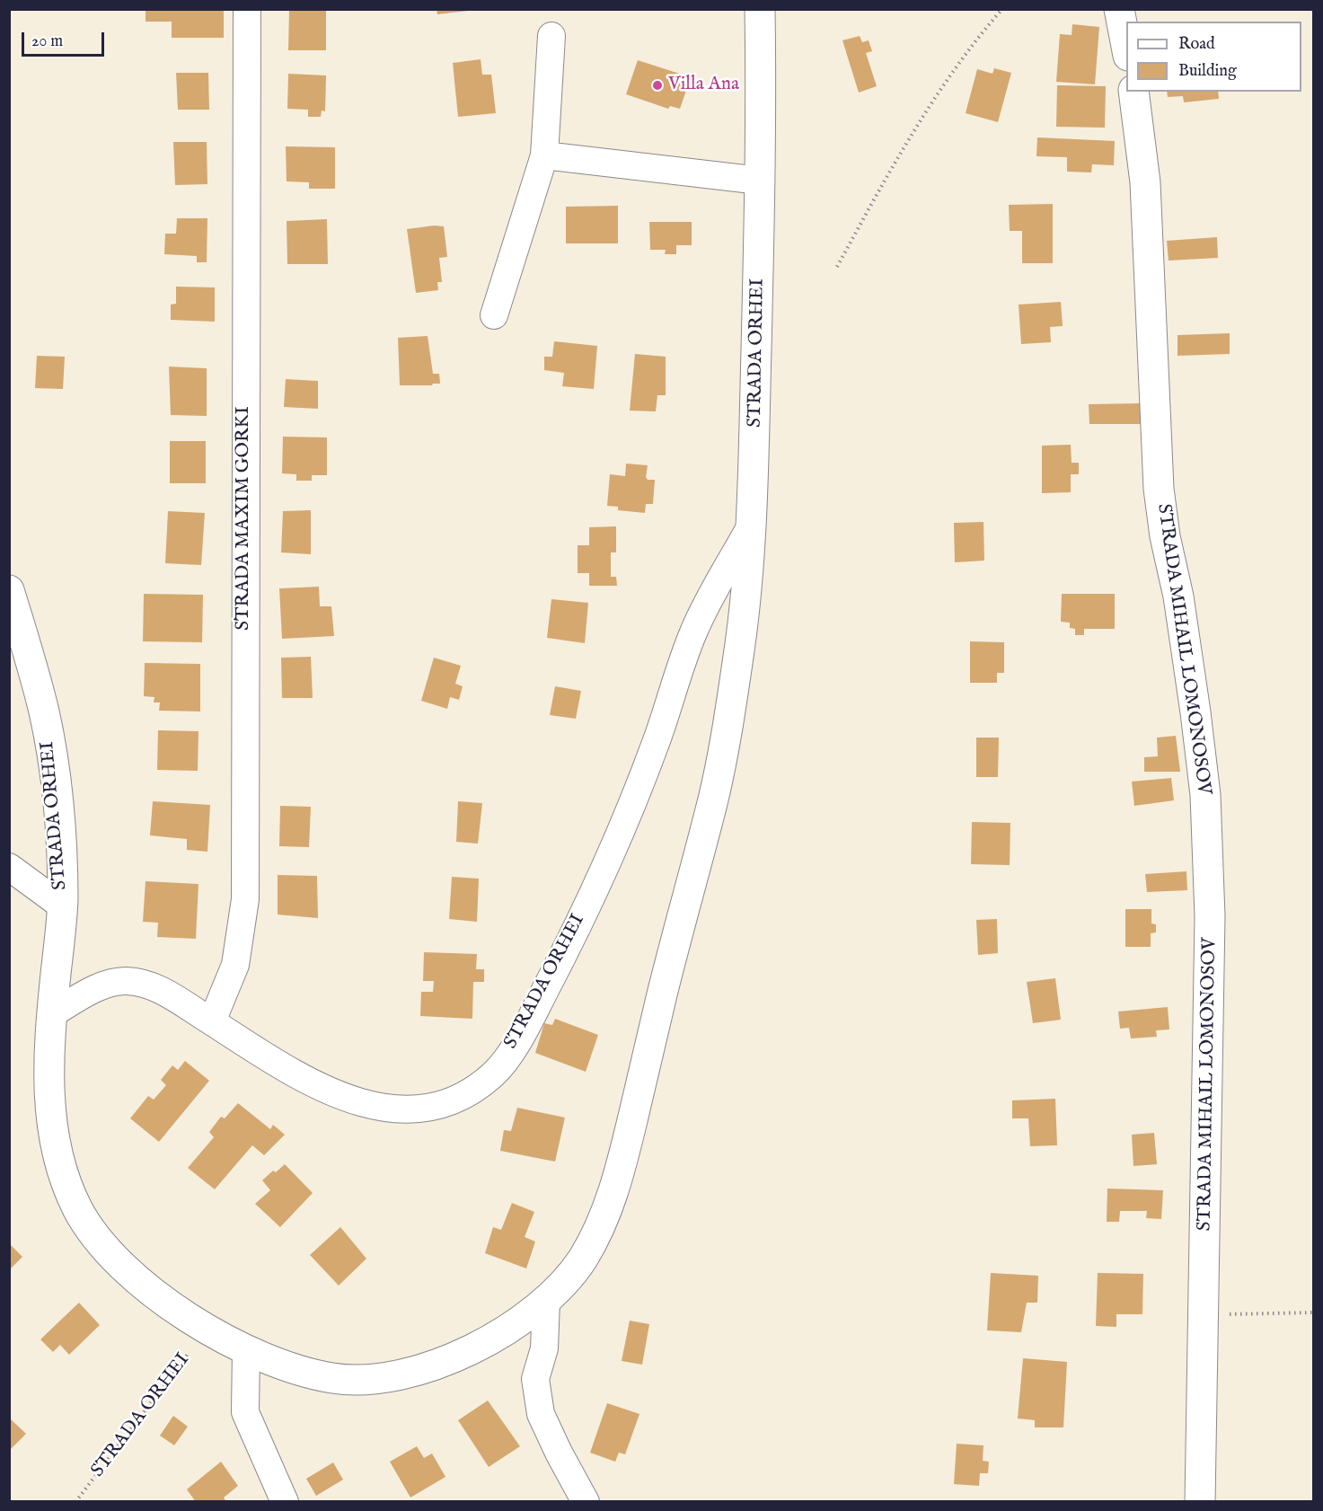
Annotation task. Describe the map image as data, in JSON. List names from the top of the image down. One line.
{"streets":{"main road":["STRADA ORHEI","STRADA MIHAIL LOMONOSOV"],"street":["STRADA MAXIM GORKI"]},"crossings":[["STRADA ORHEI","STRADA MAXIM GORKI"]],"places":["Villa Ana"],"legend":["Road","Building"],"scale_bar":"20 m"}
